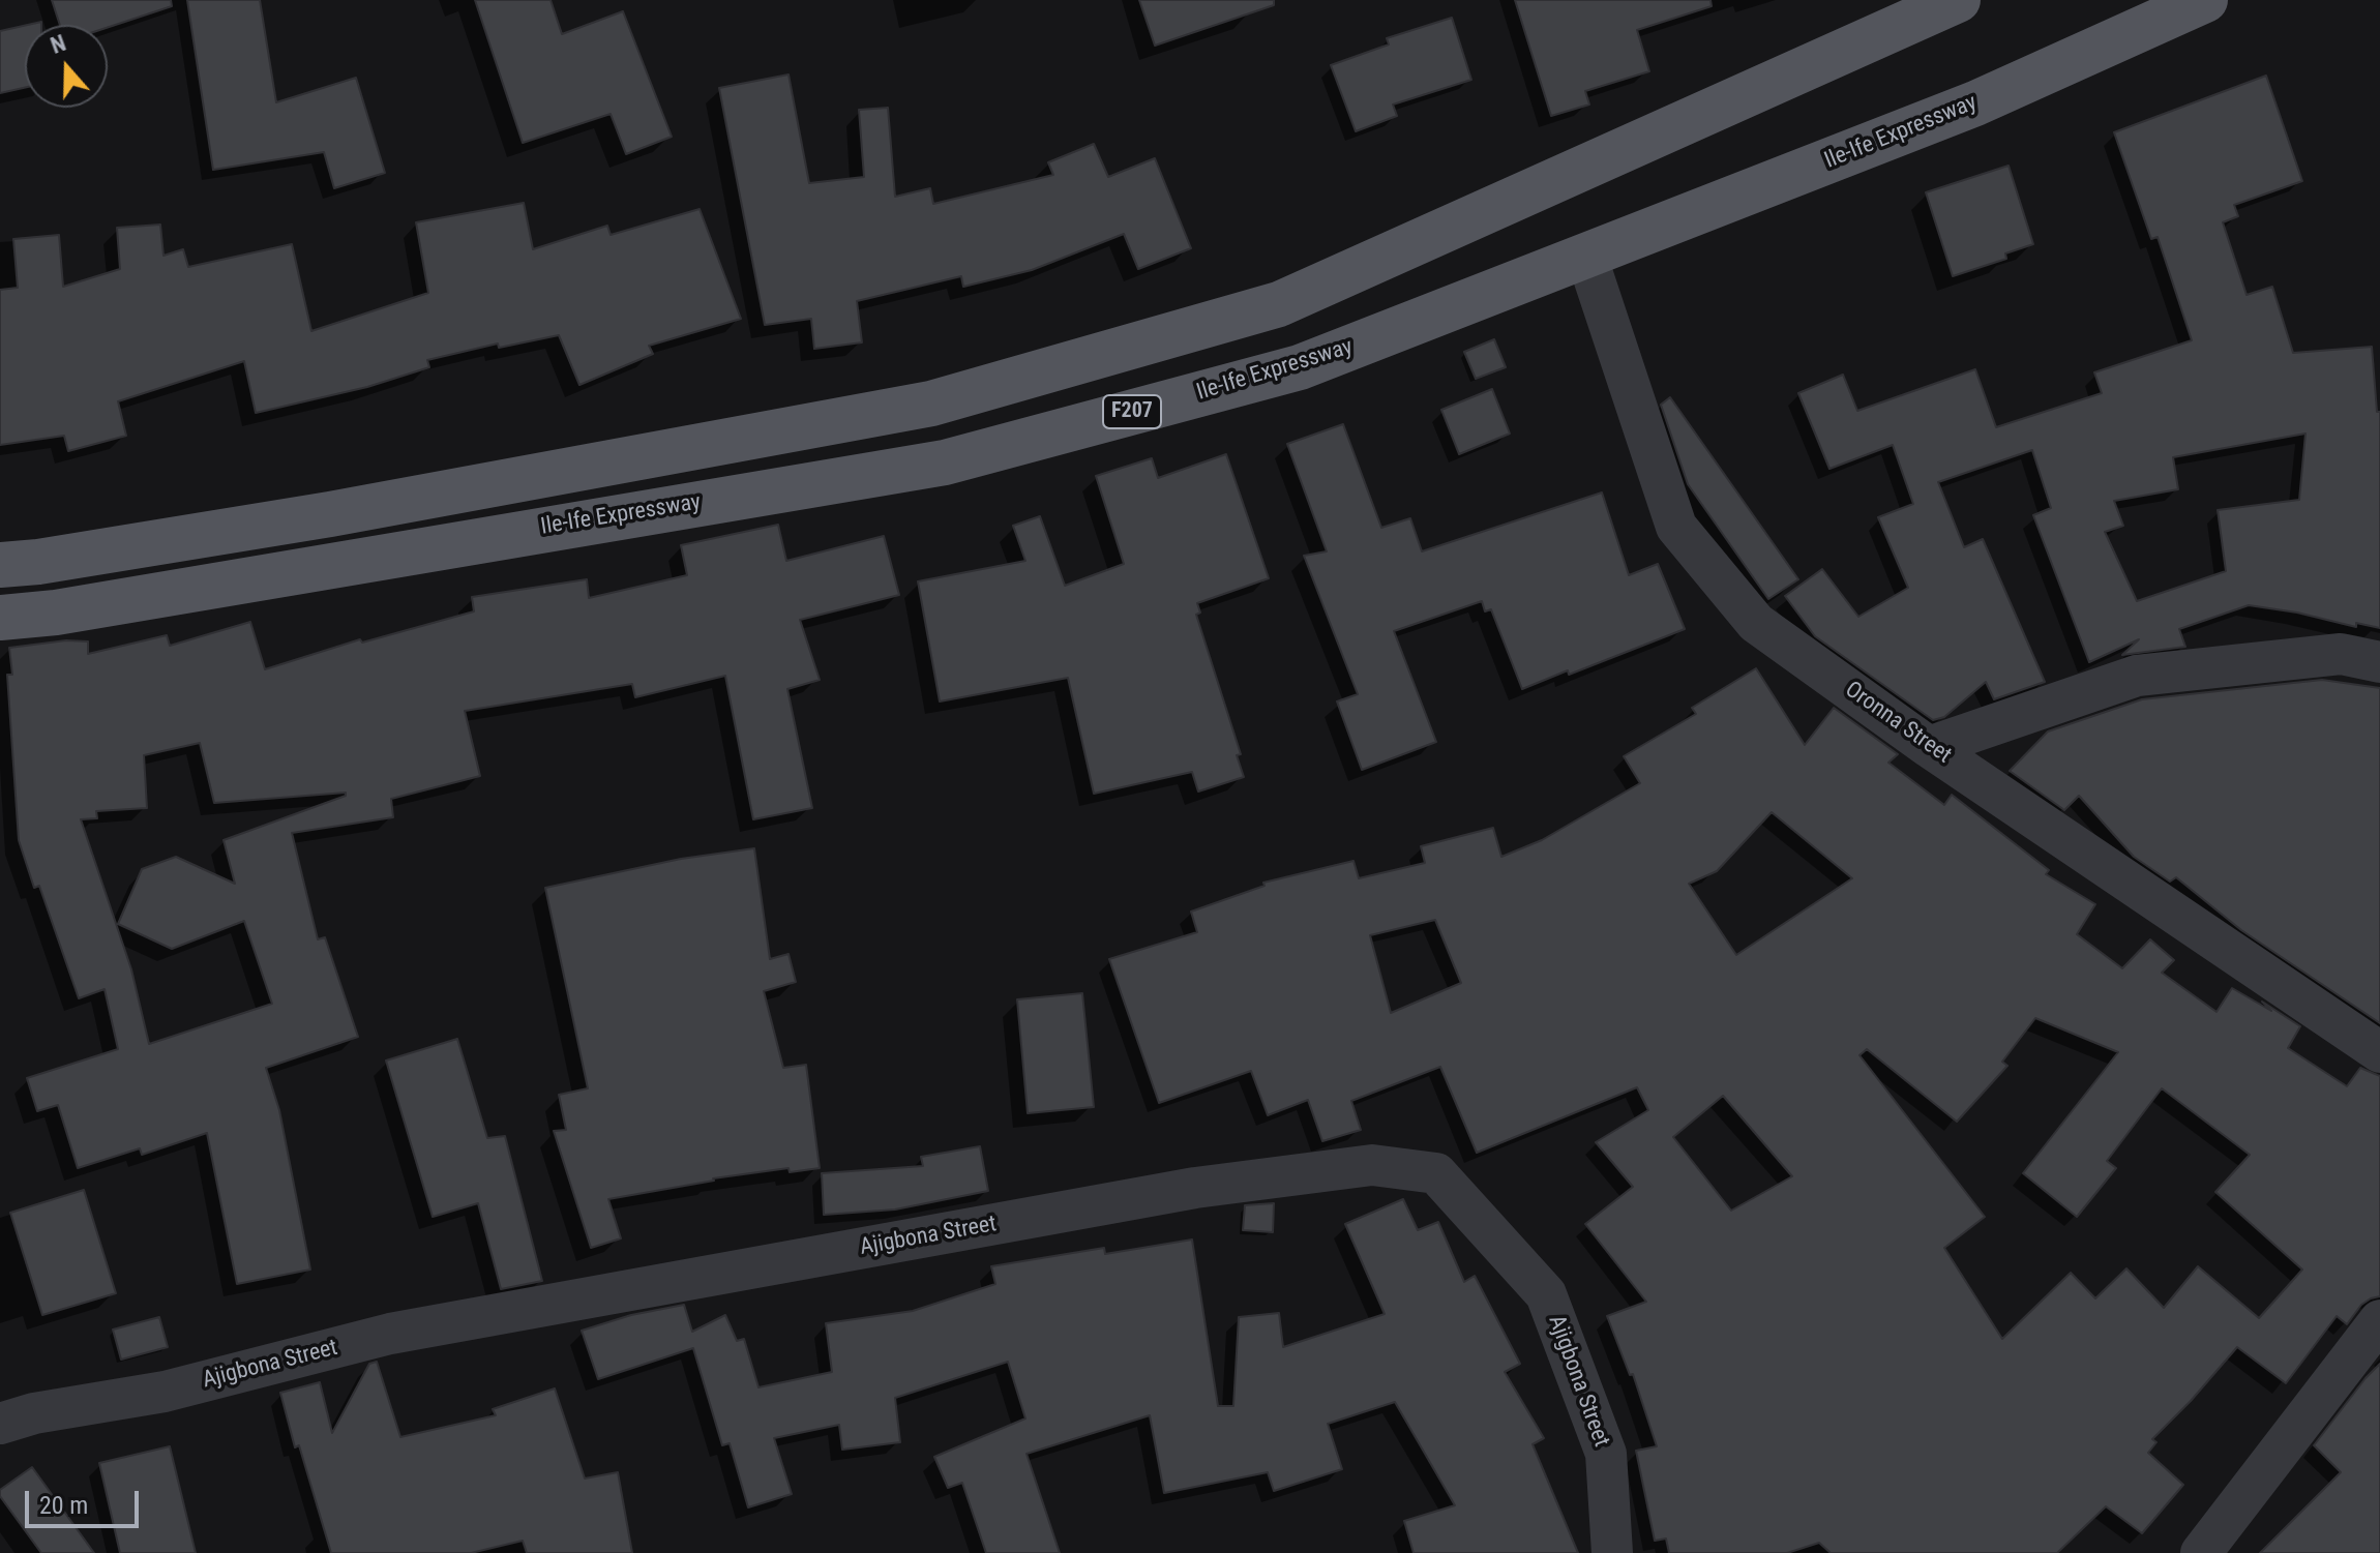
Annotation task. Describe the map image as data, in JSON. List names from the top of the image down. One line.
{"streets":{"main road":["Ile-Ife Expressway","F207"],"street":["Oronna Street","Ajigbona Street"]},"crossings":[["Ile-Ife Expressway","Oronna Street"]],"scale_bar":"20 m","north":"top"}
